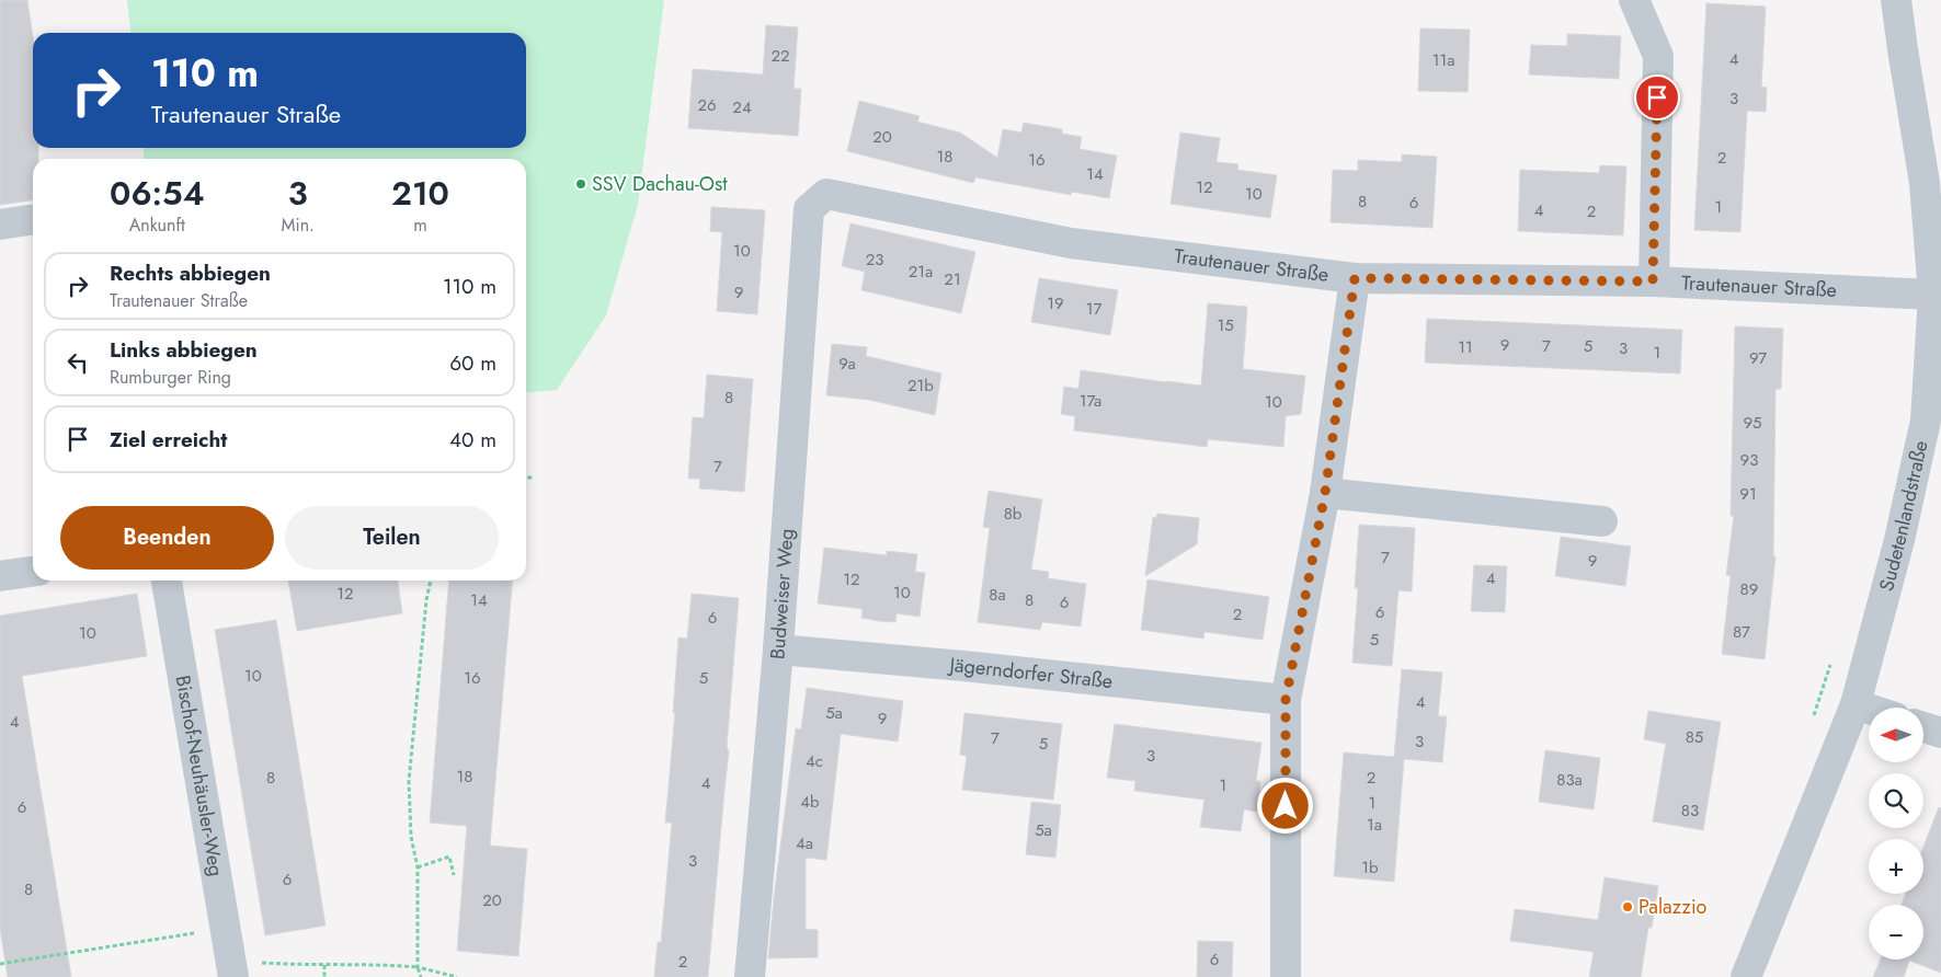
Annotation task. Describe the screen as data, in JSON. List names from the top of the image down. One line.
{"streets":{"street":["Trautenauer Straße","Sudetenlandstraße","Budweiser Weg","Jägerndorfer Straße","Bischof-Neuhäusler-Weg"]},"crossings":[["Trautenauer Straße","Sudetenlandstraße"],["Trautenauer Straße","Budweiser Weg"],["Budweiser Weg","Jägerndorfer Straße"]],"places":["SSV Dachau-Ost","Palazzio"],"house_numbers":["22","4","11a","3","26","24","20","18","2","16","14","12","10","8","6","1","4","2","10","23","21a","21","9","19","17","15","9","7","5","11","3","1","97","9a","21b","8","17a","10","95","93","7","91","8b","7","9","4","12","89","10","12","8a","14","8","6","6","2","6","87","10","5","10","16","5","4","5a","9","4","85","7","3","5","3","4c","18","8","2","83a","4","1","4b","1","6","83","1a","5a","4a","3","1b","6","8","20","6","2"],"north":"left","page":{"turn":["110 m","Trautenauer Straße"],"eta":["06:54","Ankunft","3","Min.","210","m"],"list":[{"name":"Rechts abbiegen","note":"Trautenauer Straße","value":"110 m"},{"name":"Links abbiegen","note":"Rumburger Ring","value":"60 m"},{"name":"Ziel erreicht","value":"40 m"}],"buttons":["Beenden","Teilen"],"map_buttons":["+","−"]}}
